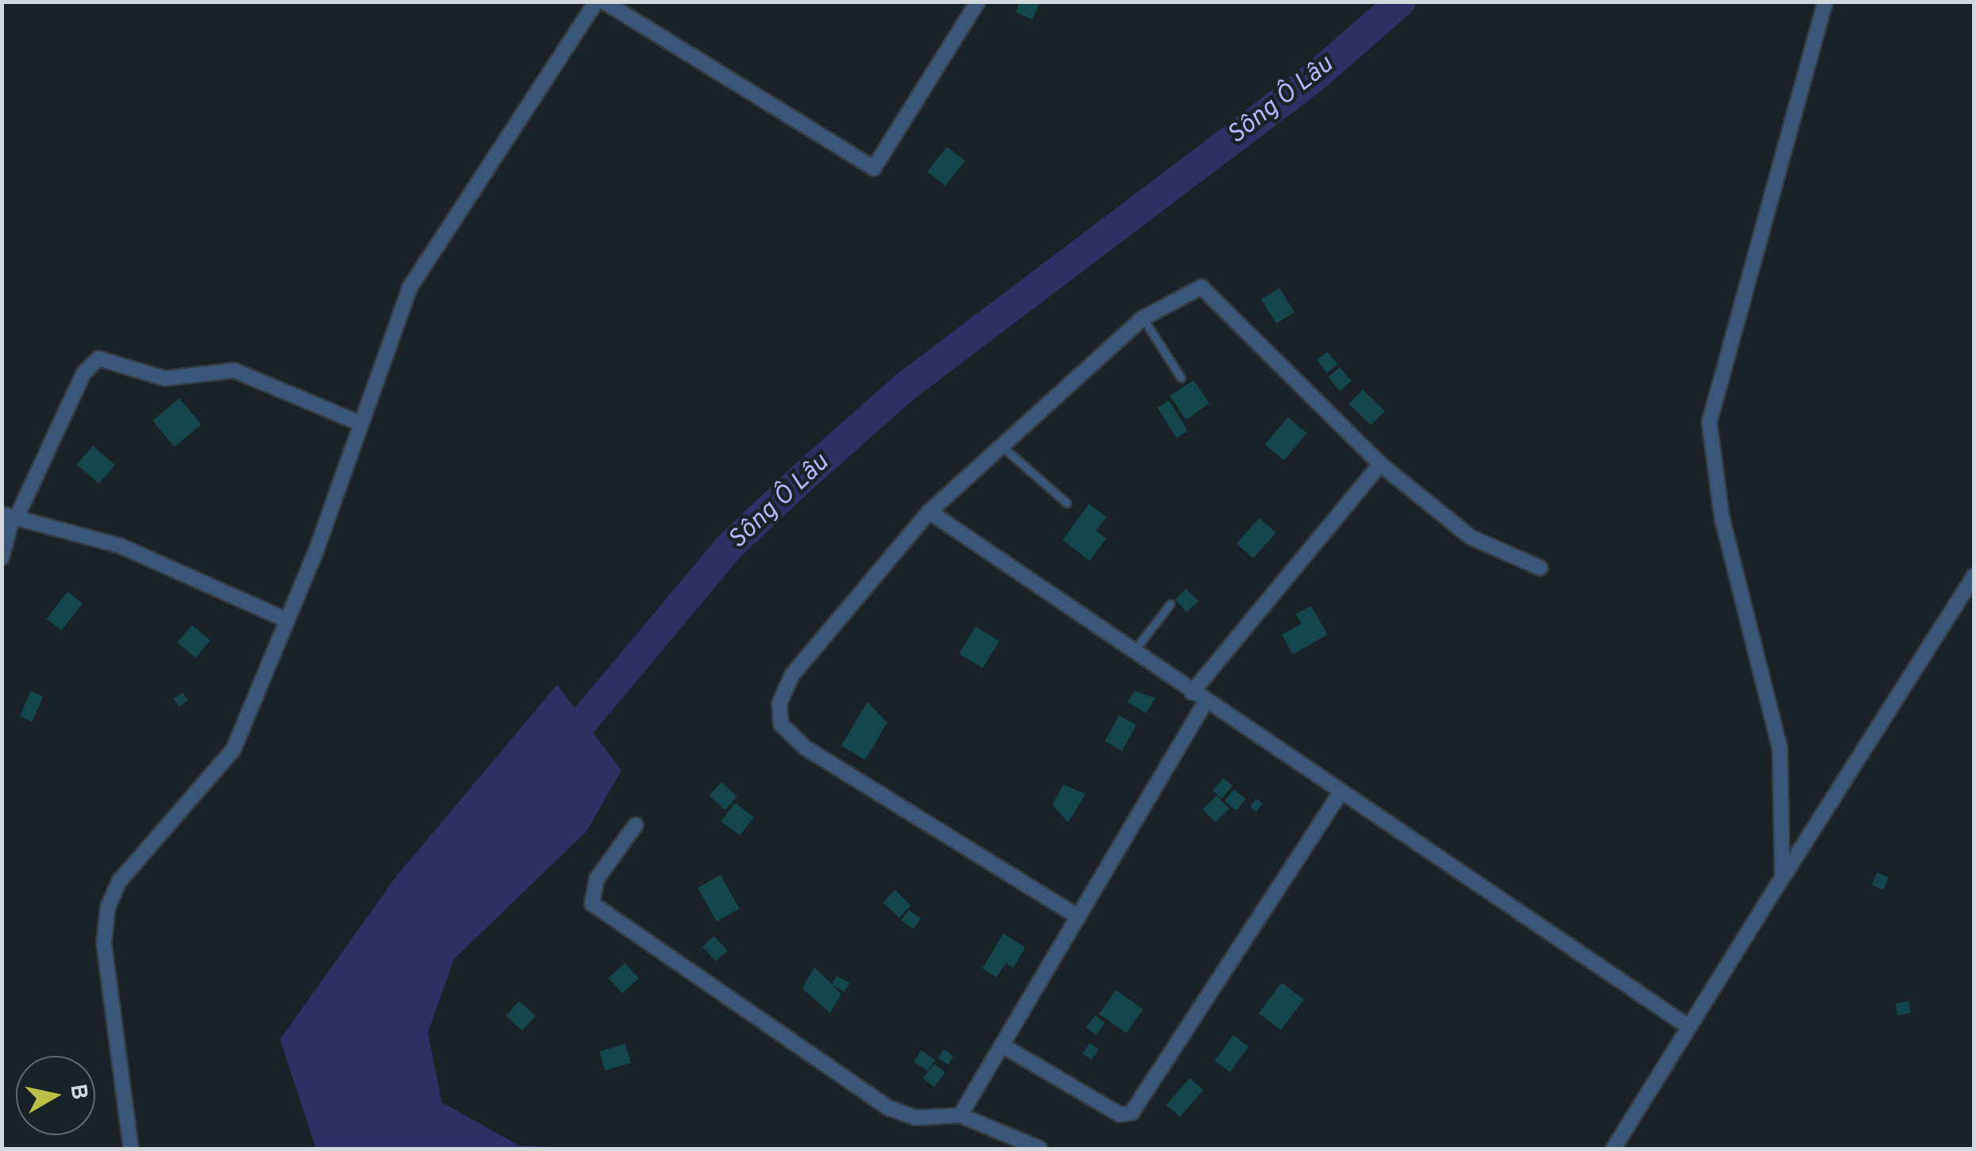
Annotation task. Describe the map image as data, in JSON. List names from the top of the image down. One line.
{"water":["Sông Ô Lâu"],"north":"right"}
